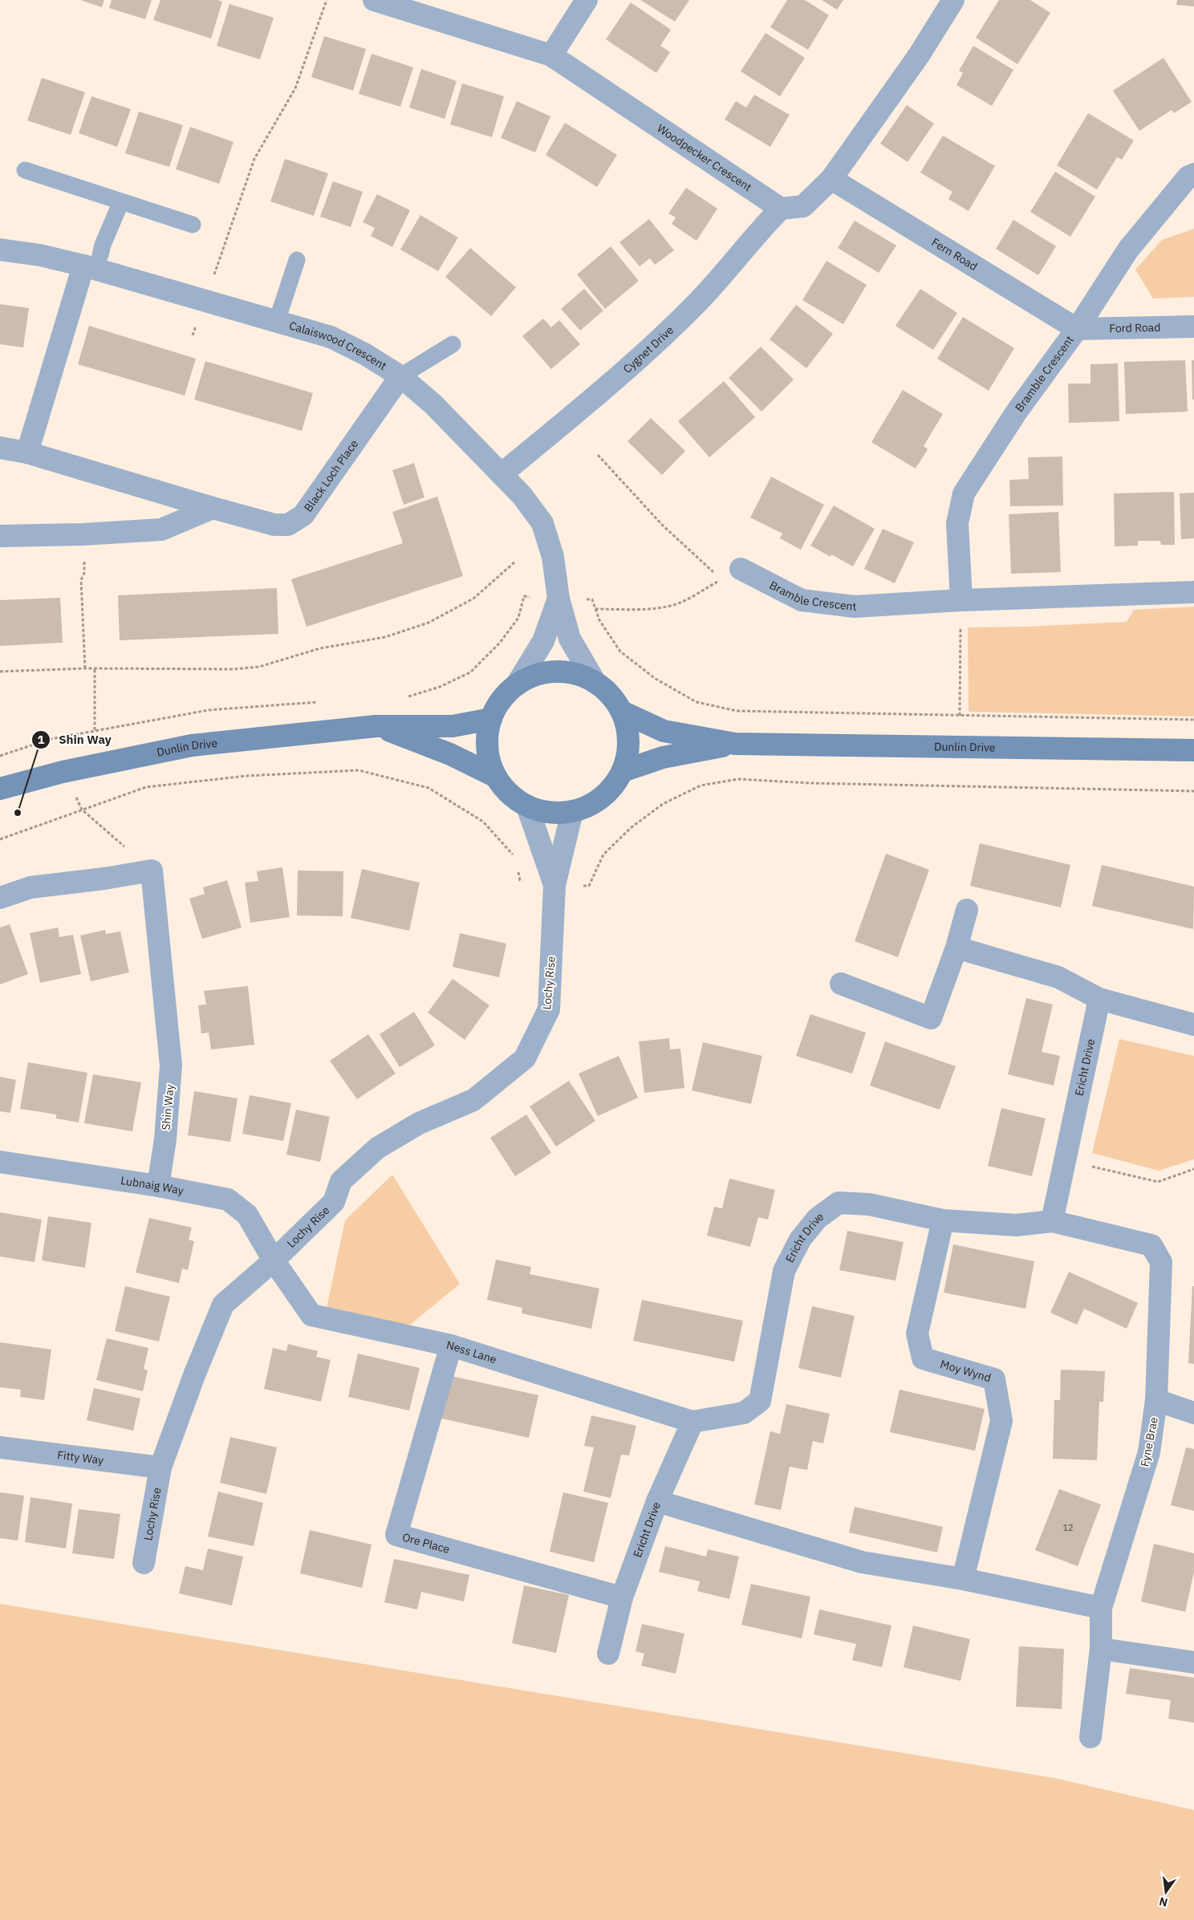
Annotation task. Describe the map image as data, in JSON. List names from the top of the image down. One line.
{"streets":{"street":["Woodpecker Crescent","Fern Road","Ford Road","Calaiswood Crescent","Cygnet Drive","Bramble Crescent","Black Loch Place","Dunlin Drive","Lochy Rise","Ericht Drive","Shin Way","Lubnaig Way","Ness Lane","Moy Wynd","Fyne Brae","Fitty Way","Ore Place"]},"crossings":[["Woodpecker Crescent","Cygnet Drive"],["Fern Road","Ford Road"],["Fern Road","Bramble Crescent"],["Ford Road","Bramble Crescent"],["Calaiswood Crescent","Cygnet Drive"],["Calaiswood Crescent","Black Loch Place"],["Calaiswood Crescent","Dunlin Drive"],["Calaiswood Crescent","Lochy Rise"],["Dunlin Drive","Lochy Rise"],["Lochy Rise","Lubnaig Way"],["Lochy Rise","Ness Lane"],["Lochy Rise","Fitty Way"],["Ericht Drive","Ness Lane"],["Ericht Drive","Moy Wynd"],["Ericht Drive","Fyne Brae"],["Ericht Drive","Ore Place"],["Shin Way","Lubnaig Way"],["Lubnaig Way","Ness Lane"],["Ness Lane","Ore Place"]],"places":["Shin Way"],"house_numbers":["12"],"north":"bottom"}
